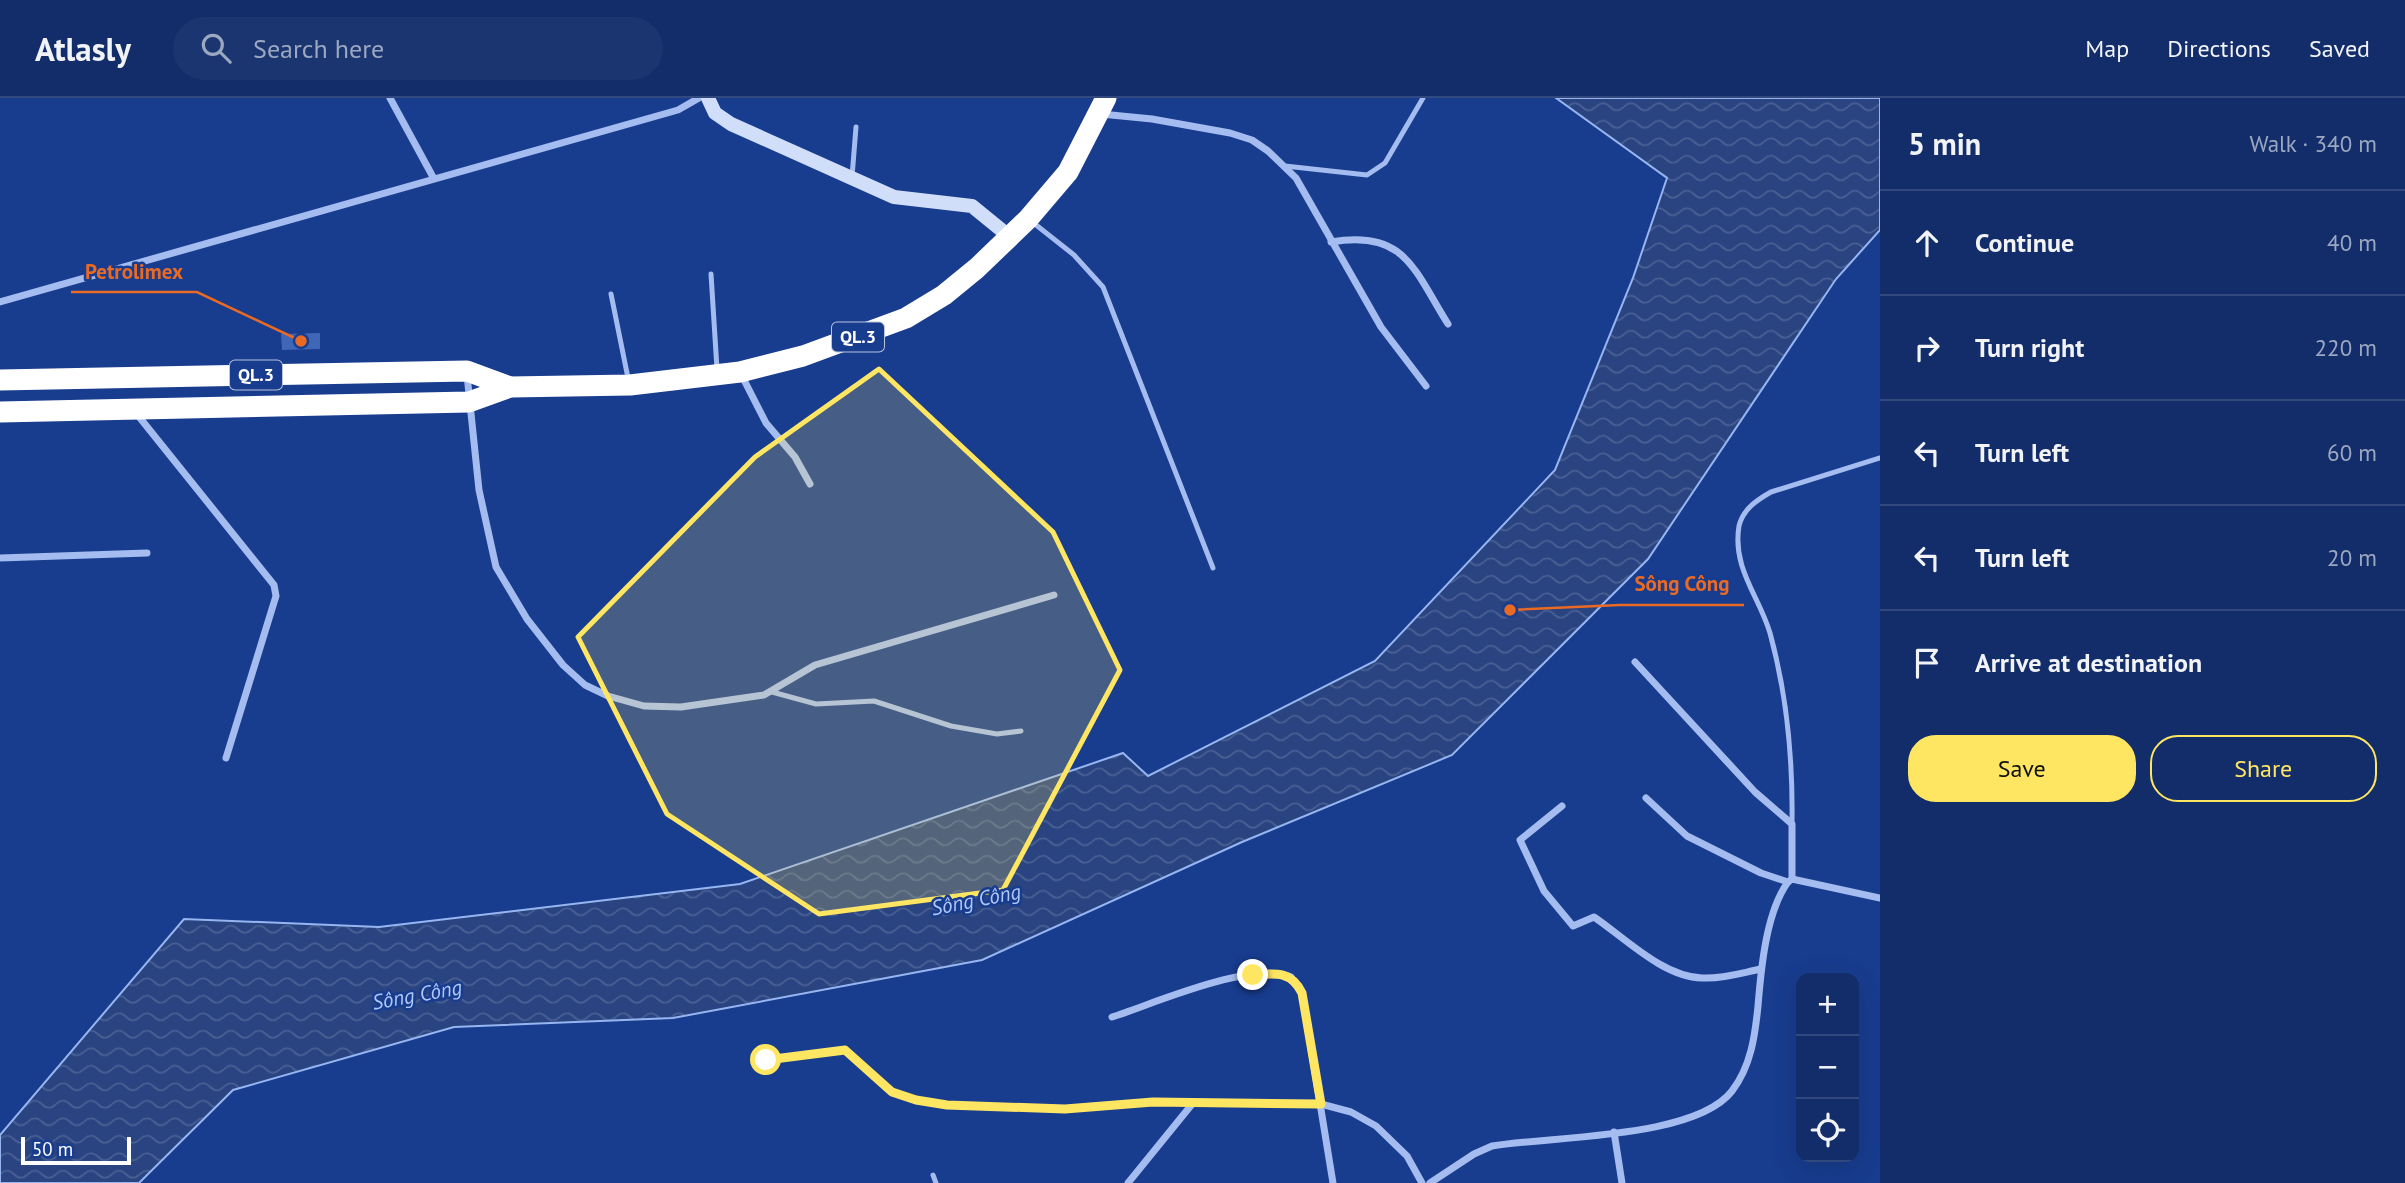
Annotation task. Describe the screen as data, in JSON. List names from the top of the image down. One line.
{"streets":{"highway":["QL.3"]},"water":["Sông Công"],"places":["Petrolimex","Sông Công"],"scale_bar":"50 m","page":{"header":"Atlasly","search":"Search here","nav":["Map","Directions","Saved"],"heading":["5 min","Walk · 340 m"],"list":[["Continue","40 m"],["Turn right","220 m"],["Turn left","60 m"],["Turn left","20 m"],"Arrive at destination"],"buttons":["Save","Share"],"map_buttons":["+","−"],"scale":"50 m"}}
